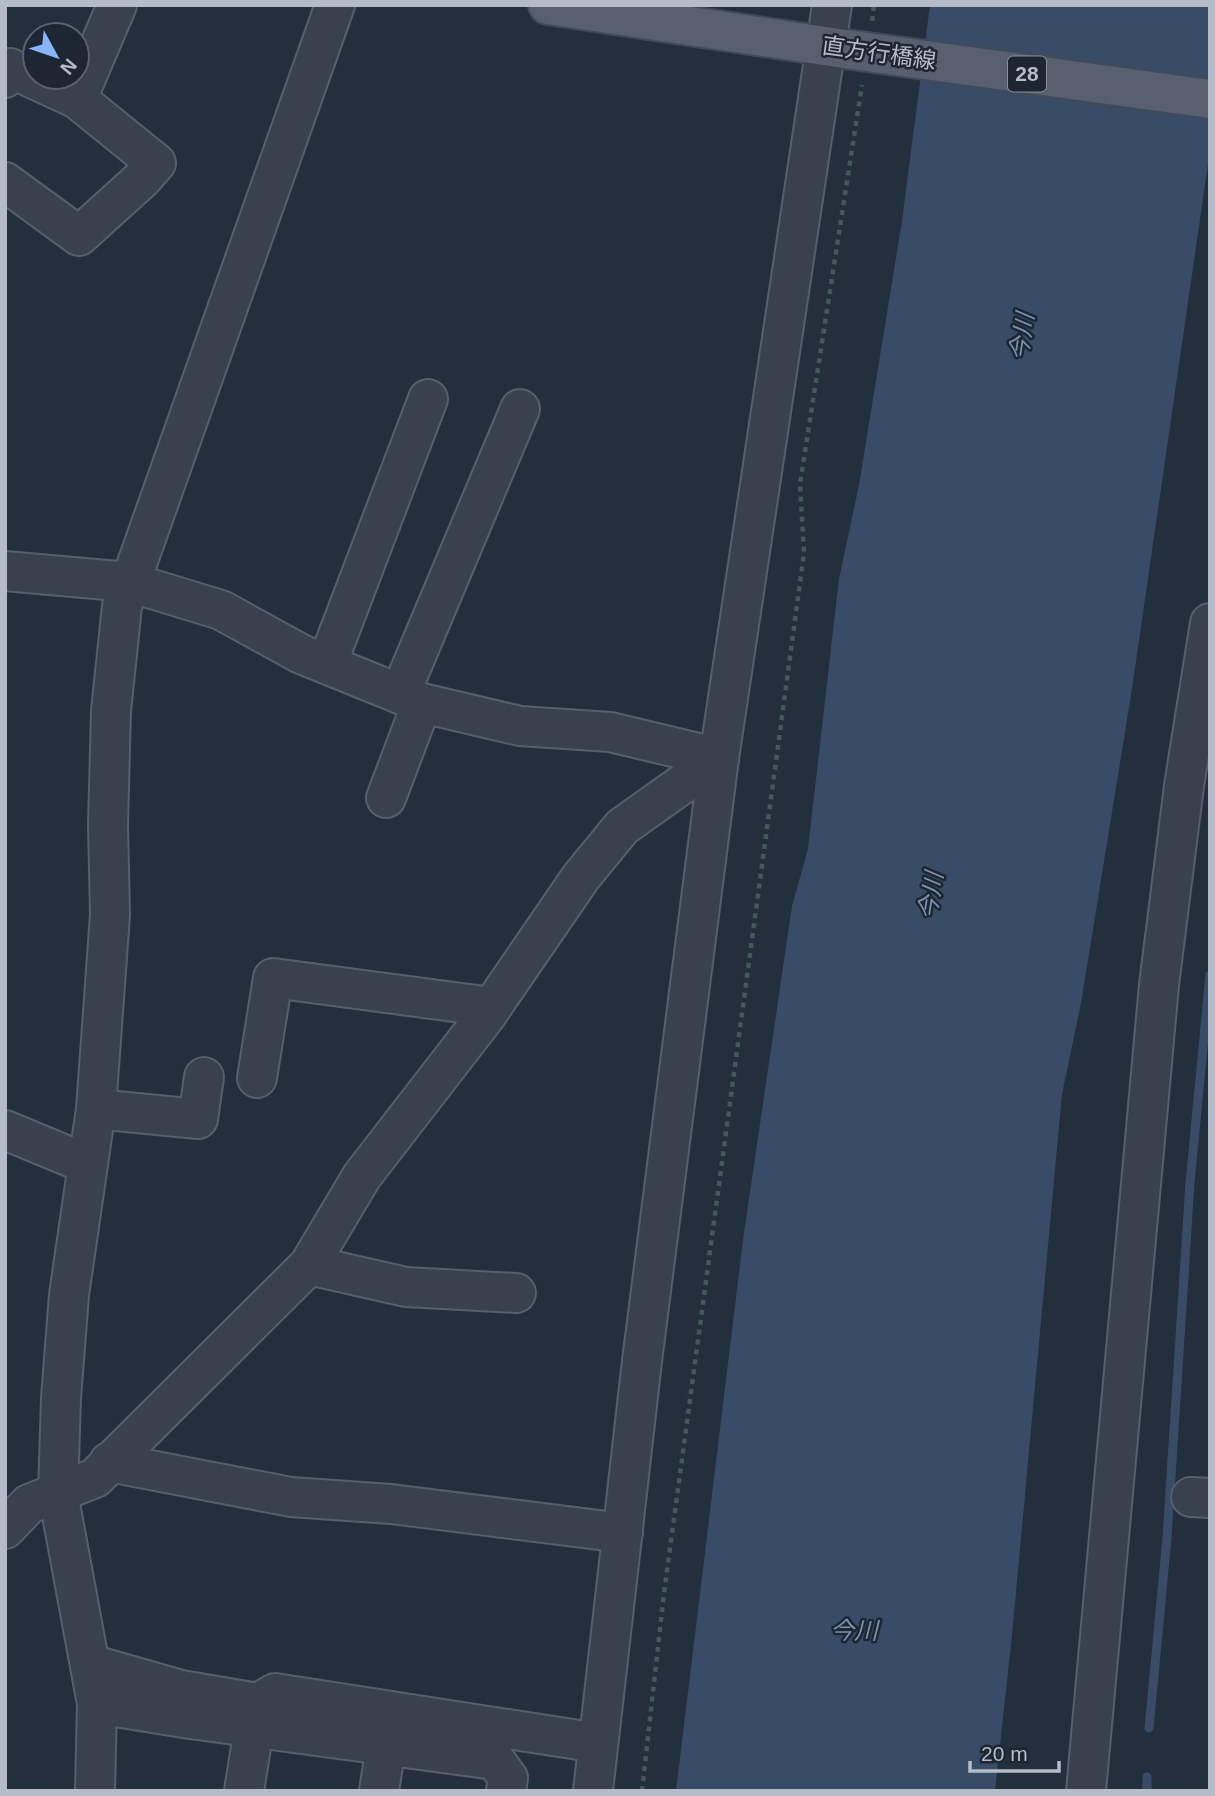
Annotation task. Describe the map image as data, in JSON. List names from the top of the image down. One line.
{"streets":{"main road":["直方行橋線","28"]},"water":["今川"],"scale_bar":"20 m","north":"bottom right"}
